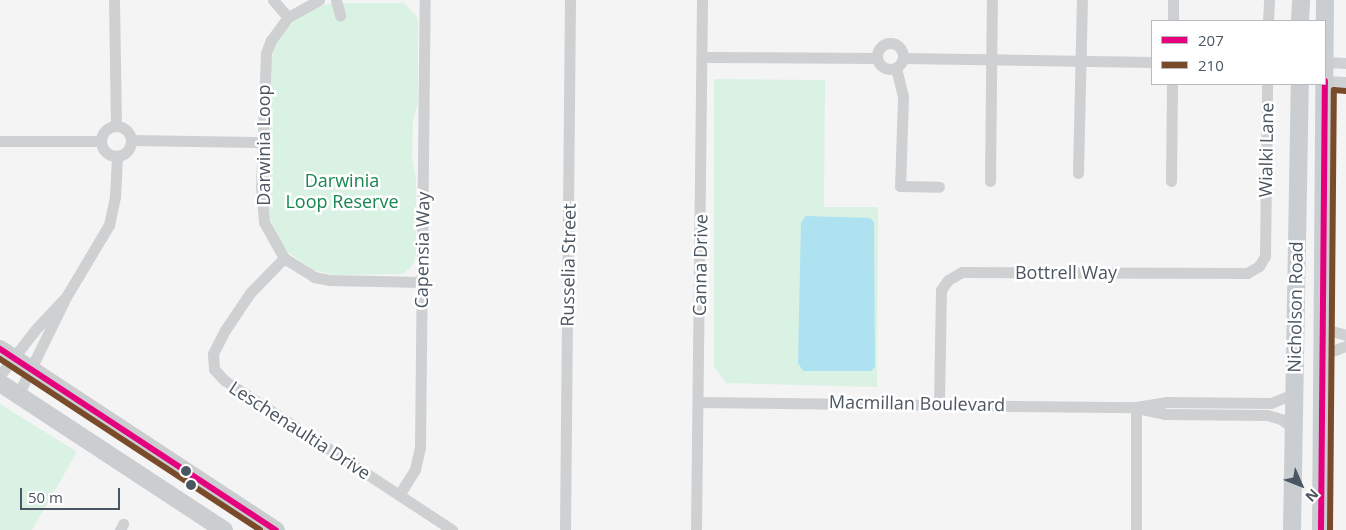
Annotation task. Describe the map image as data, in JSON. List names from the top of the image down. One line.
{"streets":{"main road":["Nicholson Road"],"street":["Darwinia Loop","Wialki Lane","Capensia Way","Russelia Street","Canna Drive","Bottrell Way","Macmillan Boulevard","Leschenaultia Drive"]},"crossings":[["Darwinia Loop","Capensia Way"],["Darwinia Loop","Leschenaultia Drive"],["Wialki Lane","Bottrell Way"],["Capensia Way","Leschenaultia Drive"],["Canna Drive","Macmillan Boulevard"],["Bottrell Way","Macmillan Boulevard"],["Nicholson Road","Macmillan Boulevard"]],"parks":["Darwinia Loop Reserve"],"lines":["transit line 207","transit line 210"],"legend":["207","210"],"scale_bar":"50 m","north":"bottom right"}
